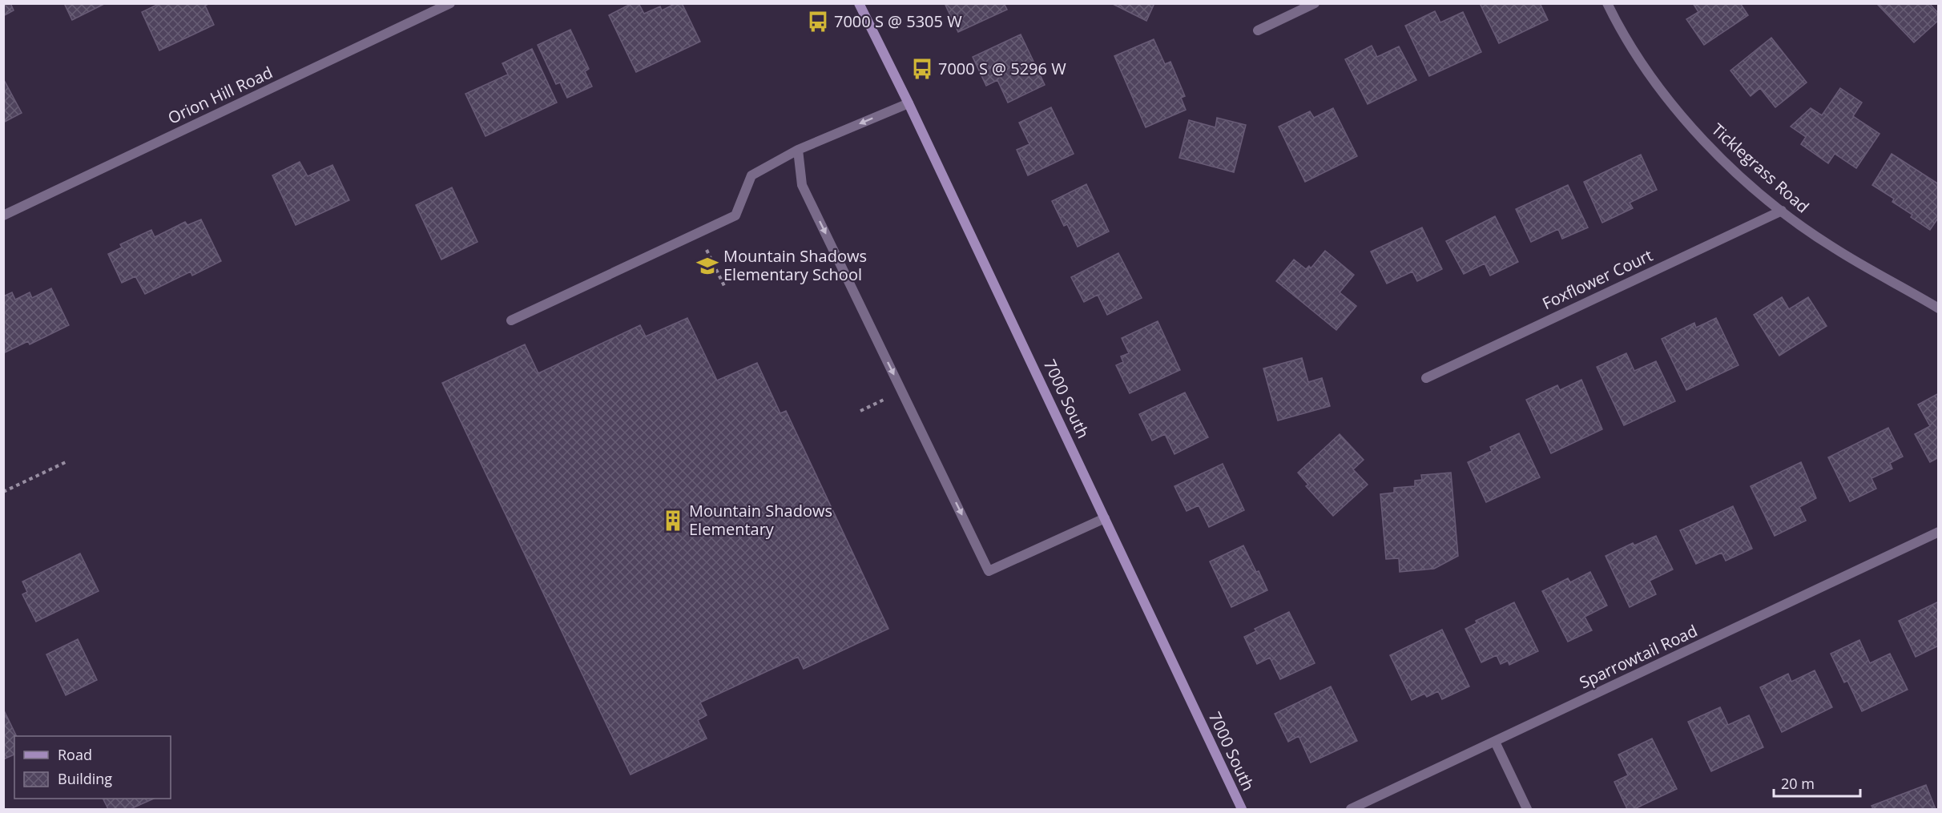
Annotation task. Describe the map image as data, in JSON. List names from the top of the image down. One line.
{"streets":{"street":["Orion Hill Road","Ticklegrass Road","Foxflower Court","7000 South","Sparrowtail Road"]},"crossings":[["Ticklegrass Road","Foxflower Court"]],"places":{"bus stop":["7000 S @ 5305 W","7000 S @ 5296 W"],"school or university":["Mountain Shadows Elementary School"],"building":["Mountain Shadows Elementary"]},"legend":["Road","Building"],"scale_bar":"20 m"}
